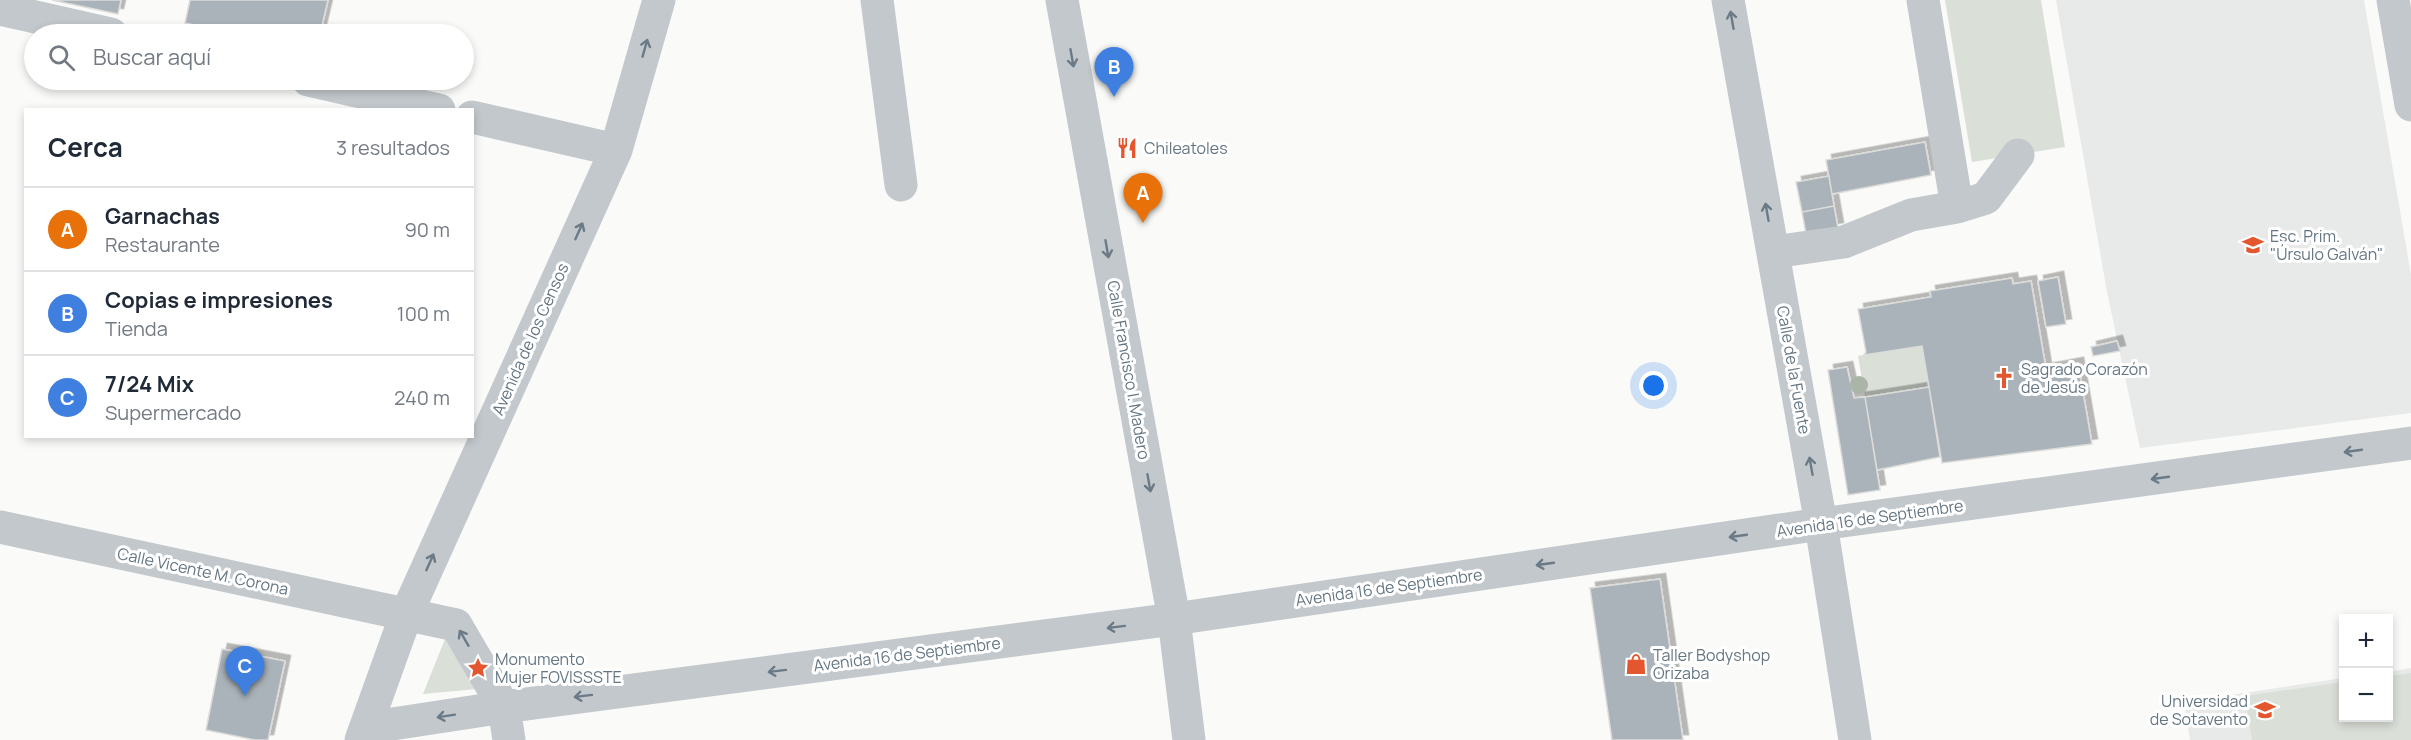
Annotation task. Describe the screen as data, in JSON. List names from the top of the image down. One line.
{"streets":{"street":["Avenida de los Censos","Calle Francisco I. Madero","Calle de la Fuente","Avenida 16 de Septiembre","Calle Vicente M. Corona"]},"crossings":[["Avenida de los Censos","Avenida 16 de Septiembre"],["Avenida de los Censos","Calle Vicente M. Corona"],["Calle Francisco I. Madero","Avenida 16 de Septiembre"],["Calle de la Fuente","Avenida 16 de Septiembre"],["Avenida 16 de Septiembre","Calle Vicente M. Corona"]],"one_way":["Avenida de los Censos","Calle Francisco I. Madero","Avenida 16 de Septiembre"],"places":{"restaurant":["Chileatoles"],"school or university":["Esc. Prim. \"Úrsulo Galván\"","Universidad de Sotavento"],"church":["Sagrado Corazón de Jesús"],"shop":["Taller Bodyshop Orizaba"],"place":["Monumento Mujer FOVISSSTE"]},"page":{"search":"Buscar aquí","pins":["B","A","C"],"heading":["Cerca","3 resultados"],"list":[{"mark":"A","name":"Garnachas","note":"Restaurante","value":"90 m"},{"mark":"B","name":"Copias e impresiones","note":"Tienda","value":"100 m"},{"mark":"C","name":"7/24 Mix","note":"Supermercado","value":"240 m"}],"map_buttons":["+","−"]}}
